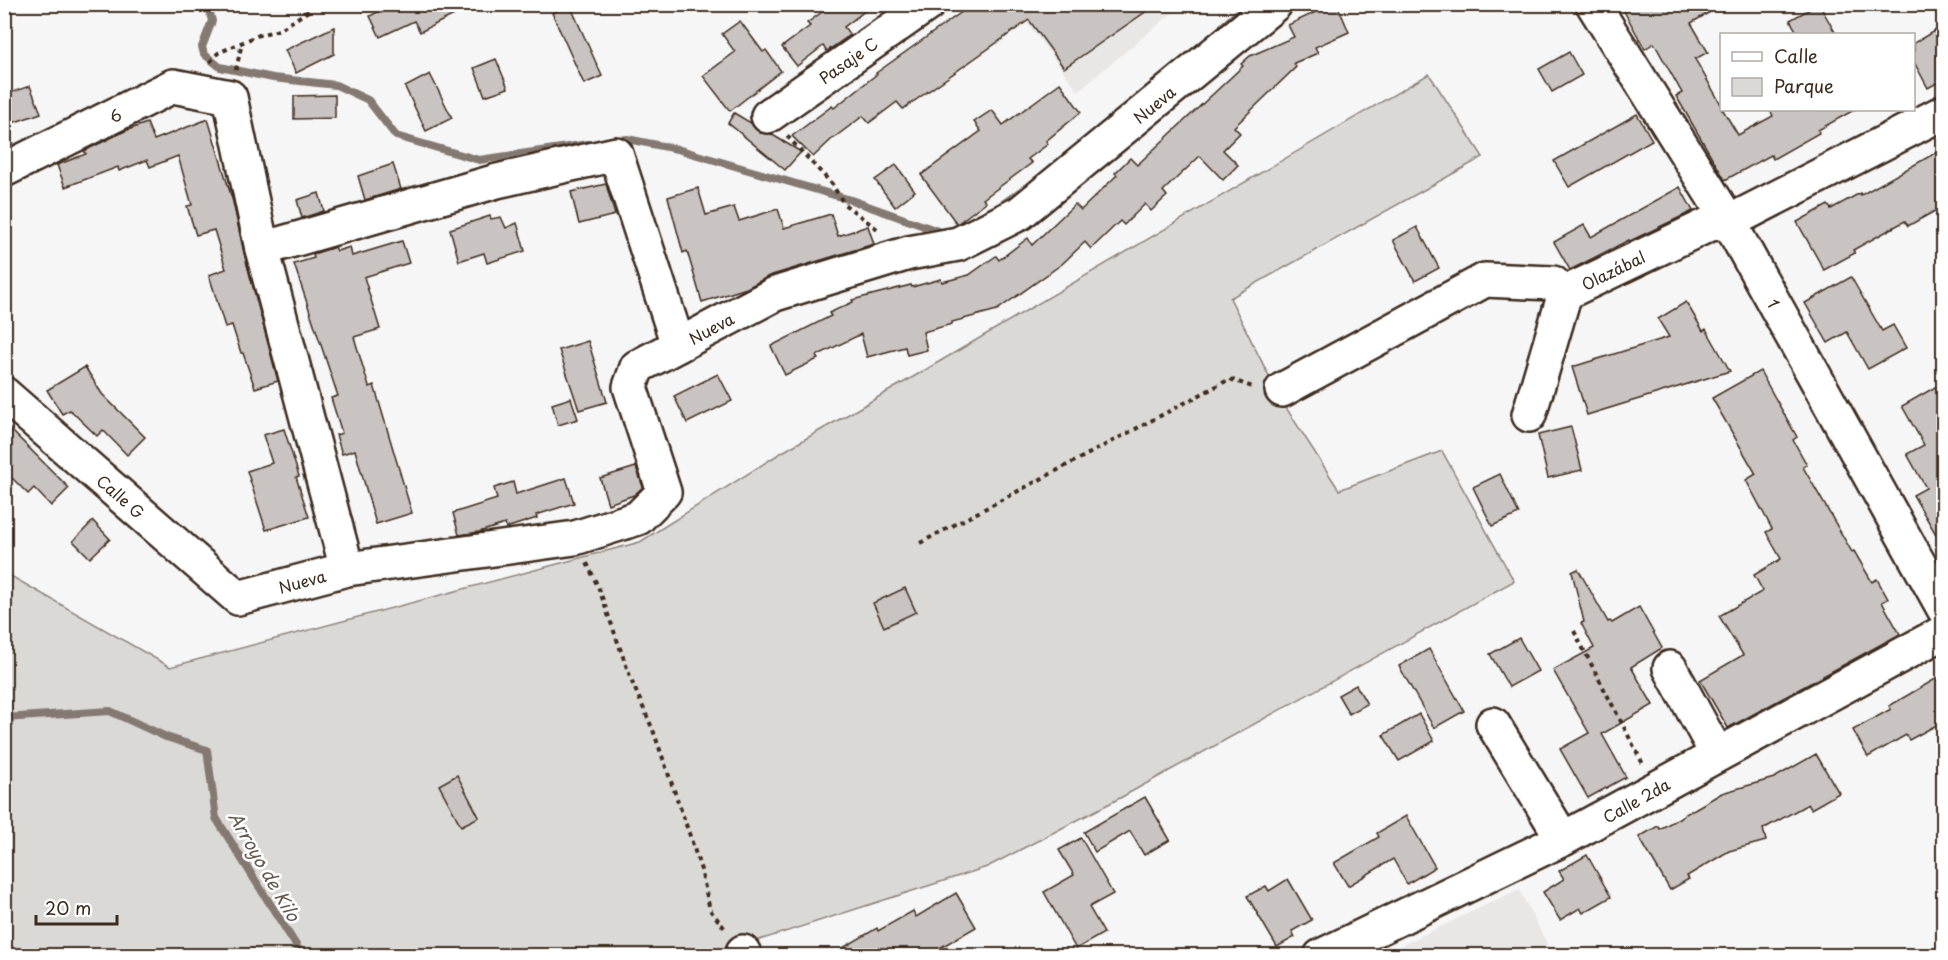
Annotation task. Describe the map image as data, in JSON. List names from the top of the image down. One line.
{"streets":{"street":["Pasaje C","Nueva","6","Olazábal","1","Calle G","Calle 2da"]},"crossings":[["Nueva","Calle G"],["Olazábal","1"]],"water":["Arroyo de Kilo"],"legend":["Calle","Parque"],"scale_bar":"20 m"}
